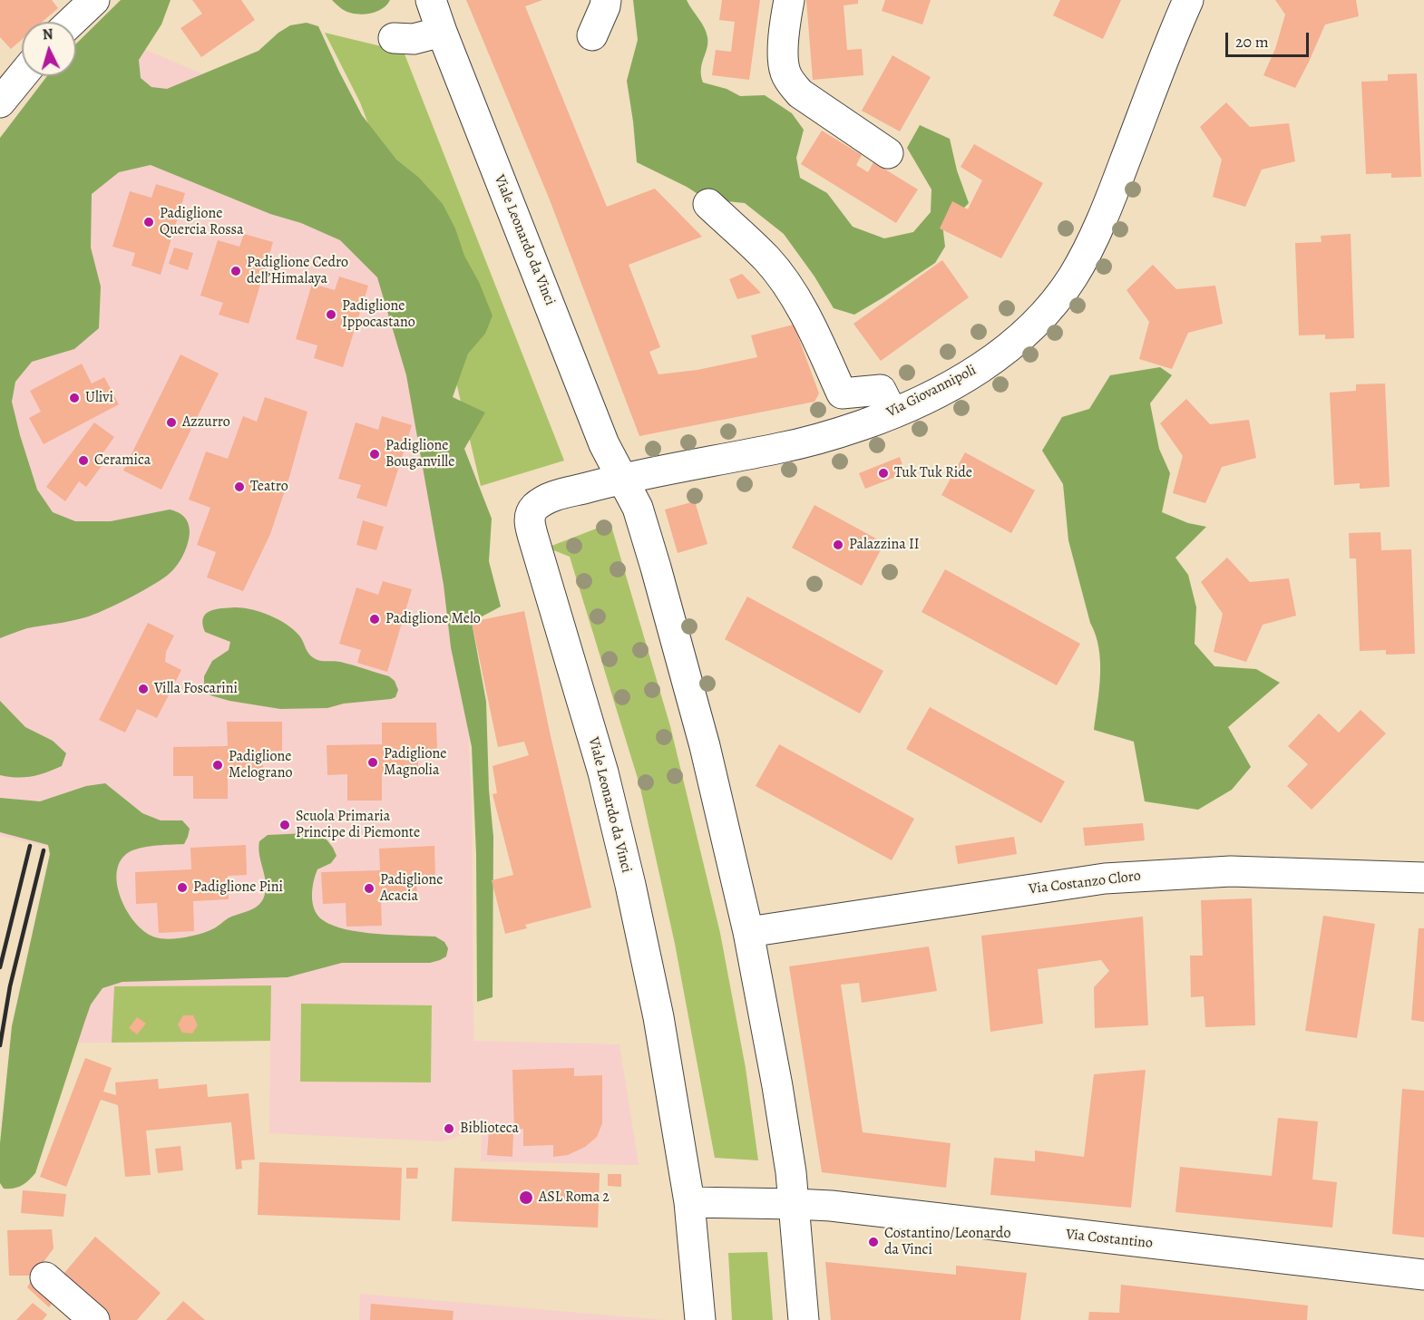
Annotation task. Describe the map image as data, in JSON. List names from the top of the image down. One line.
{"streets":{"street":["Viale Leonardo da Vinci","Via Giovannipoli","Via Costanzo Cloro","Via Costantino"]},"crossings":[["Viale Leonardo da Vinci","Via Giovannipoli"],["Viale Leonardo da Vinci","Via Costanzo Cloro"],["Viale Leonardo da Vinci","Via Costantino"]],"places":["Padiglione Quercia Rossa","Padiglione Cedro dell’Himalaya","Padiglione Ippocastano","Ulivi","Azzurro","Padiglione Bouganville","Ceramica","Tuk Tuk Ride","Teatro","Palazzina II","Padiglione Melo","Villa Foscarini","Padiglione Magnolia","Padiglione Melograno","Scuola Primaria Principe di Piemonte","Padiglione Pini","Padiglione Acacia","Biblioteca","ASL Roma 2","Costantino/Leonardo da Vinci"],"scale_bar":"20 m","north":"top"}
